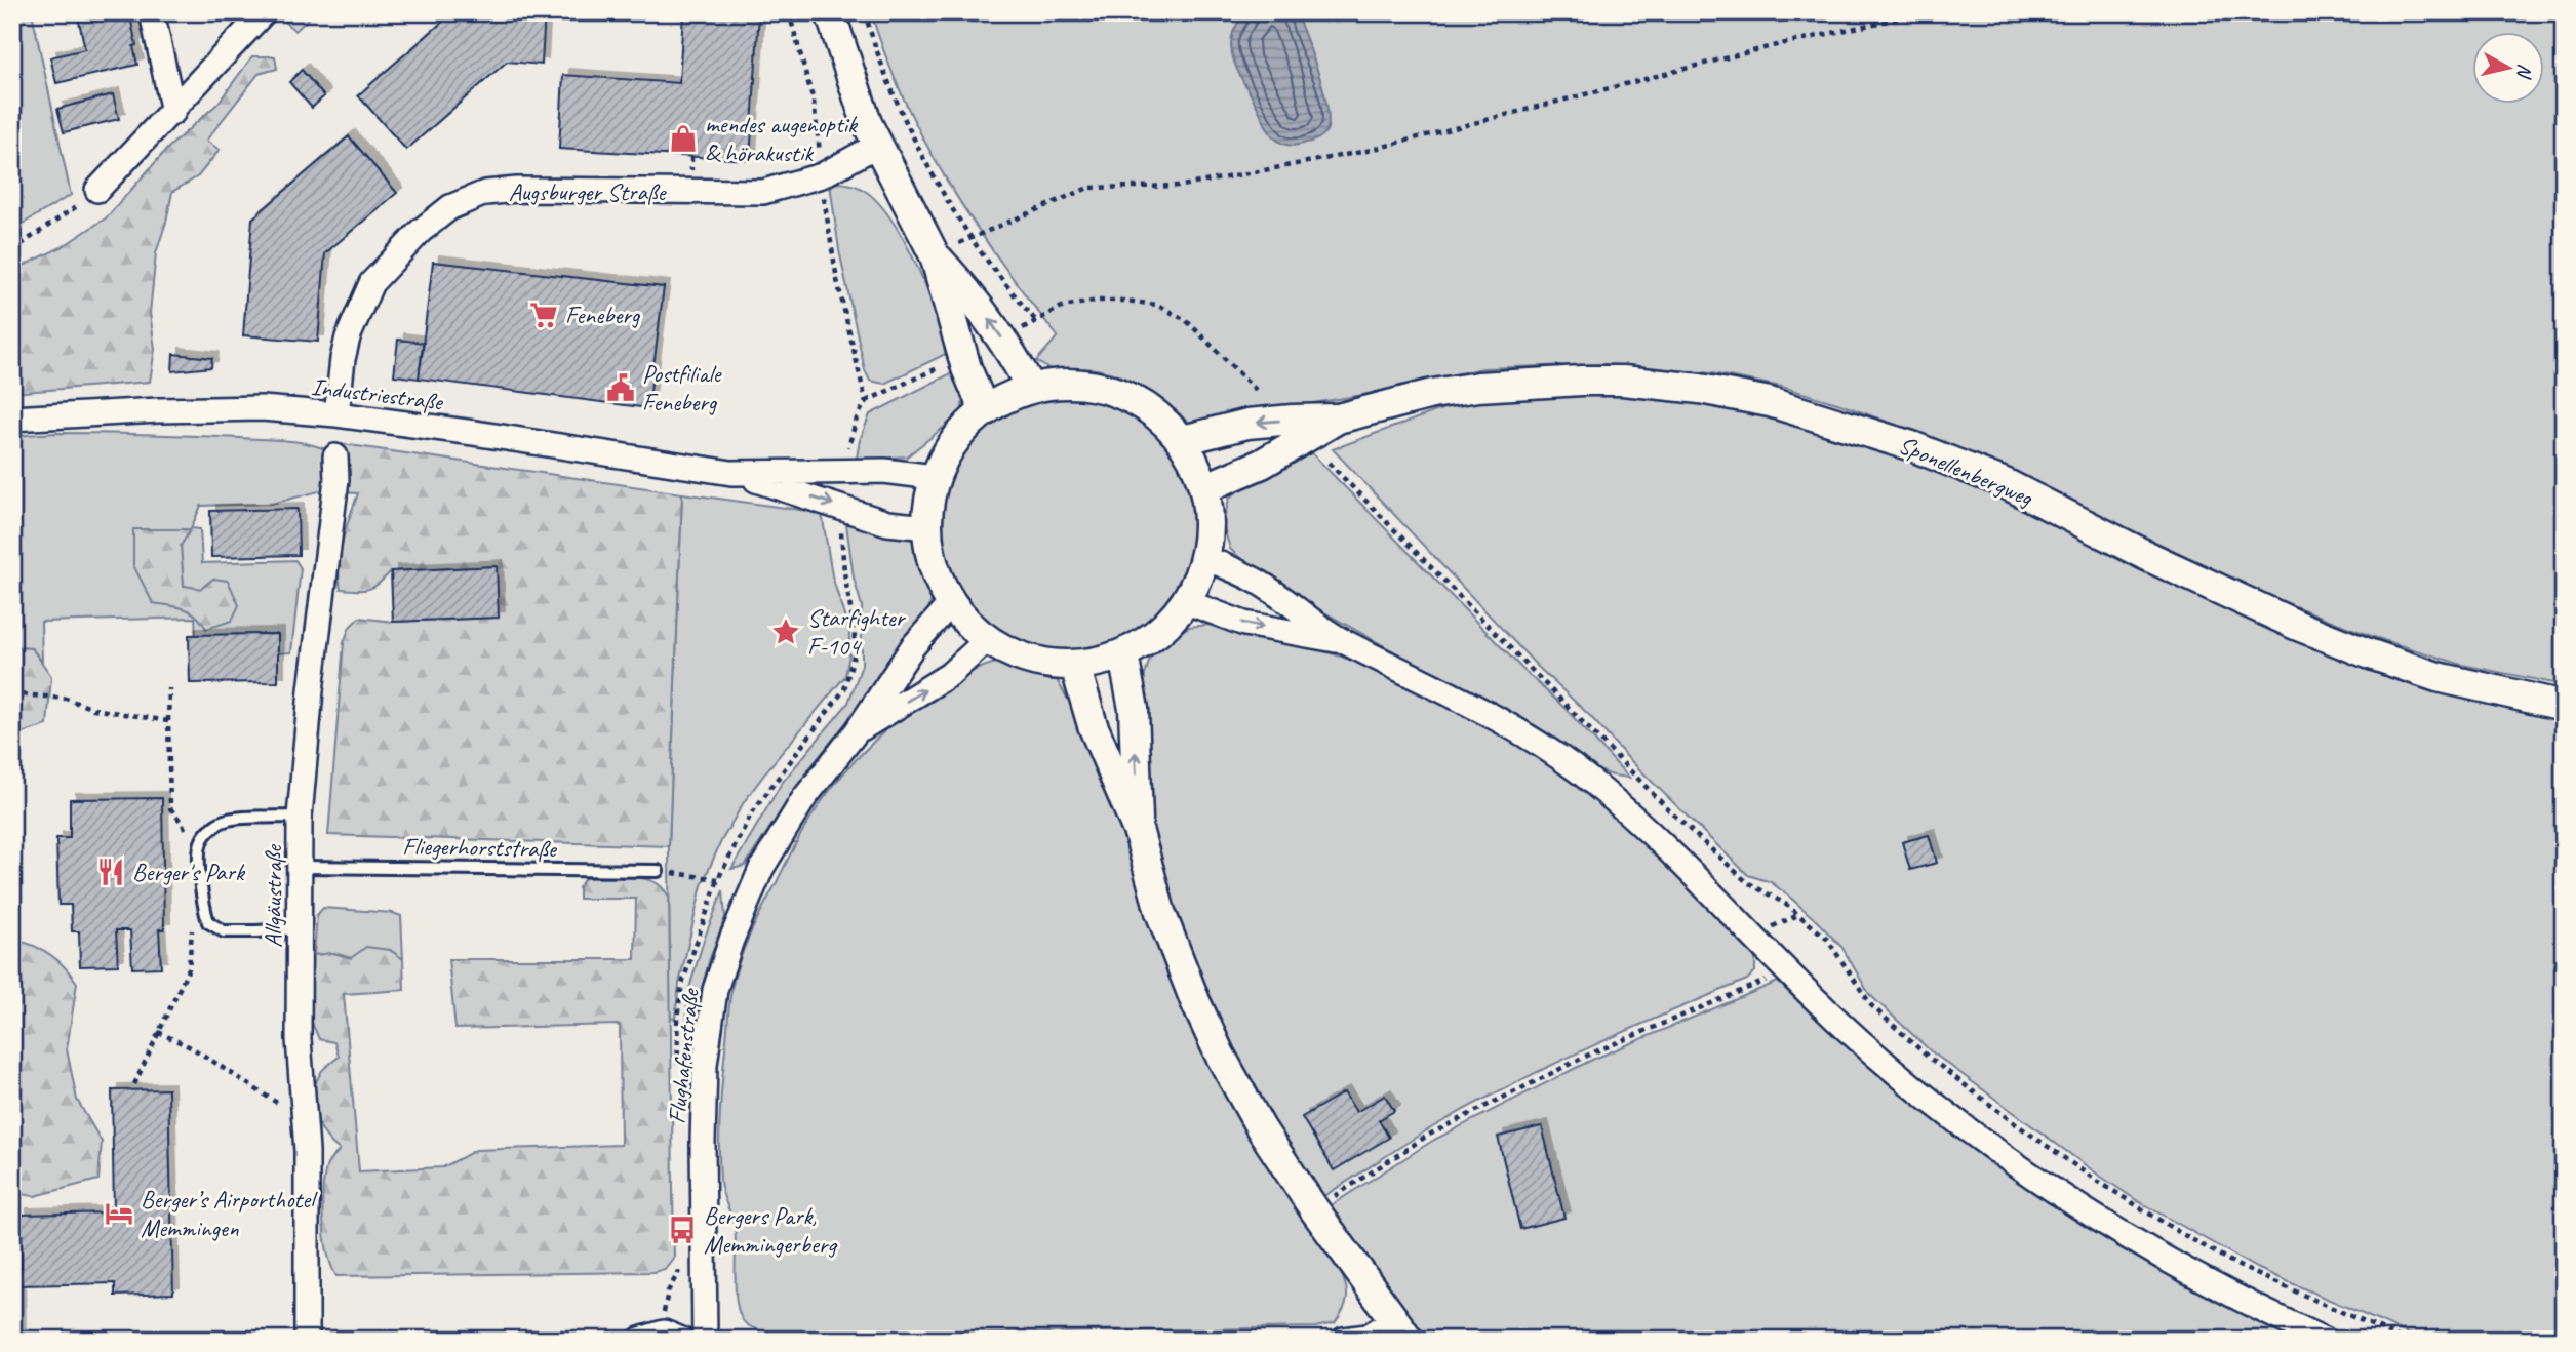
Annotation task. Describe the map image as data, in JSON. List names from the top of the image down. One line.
{"streets":{"street":["Augsburger Straße","Industriestraße","Sponellenbergweg","Allgäustraße","Flughafenstraße"],"lane":["Fliegerhorststraße"]},"crossings":[["Augsburger Straße","Industriestraße"],["Fliegerhorststraße","Allgäustraße"]],"places":{"shop":["mendes augenoptik & hörakustik"],"supermarket":["Feneberg"],"public building":["Postfiliale Feneberg"],"place":["Starfighter F-104"],"restaurant":["Berger's Park"],"hotel":["Berger’s Airporthotel Memmingen"],"bus stop":["Bergers Park, Memmingerberg"]},"north":"right"}
